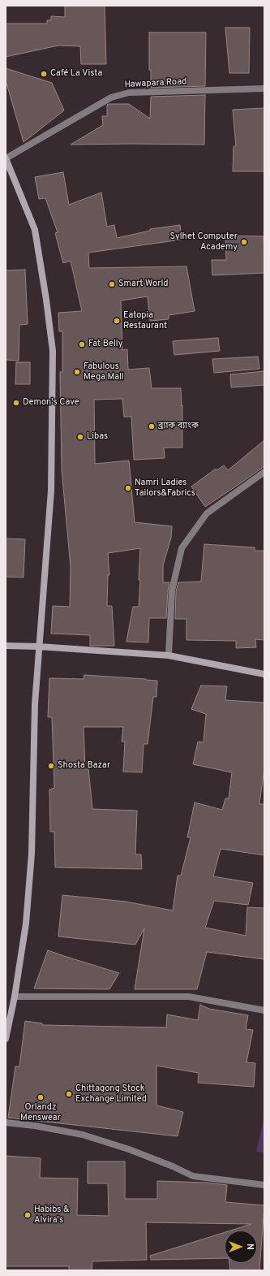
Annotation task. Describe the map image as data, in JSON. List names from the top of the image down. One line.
{"streets":{"street":["Hawapara Road"]},"places":["Café La Vista","Sylhet Computer Academy","Smart World","Eatopia Restaurant","Fat Belly","Fabulous Mega Mall","Demon's Cave","ব্র্যাক ব্যাংক","Libas","Namri Ladies Tailors&Fabrics","Shosta Bazar","Chittagong Stock Exchange Limited","Orlandz Menswear","Habibs & Alvira's"],"north":"right"}
